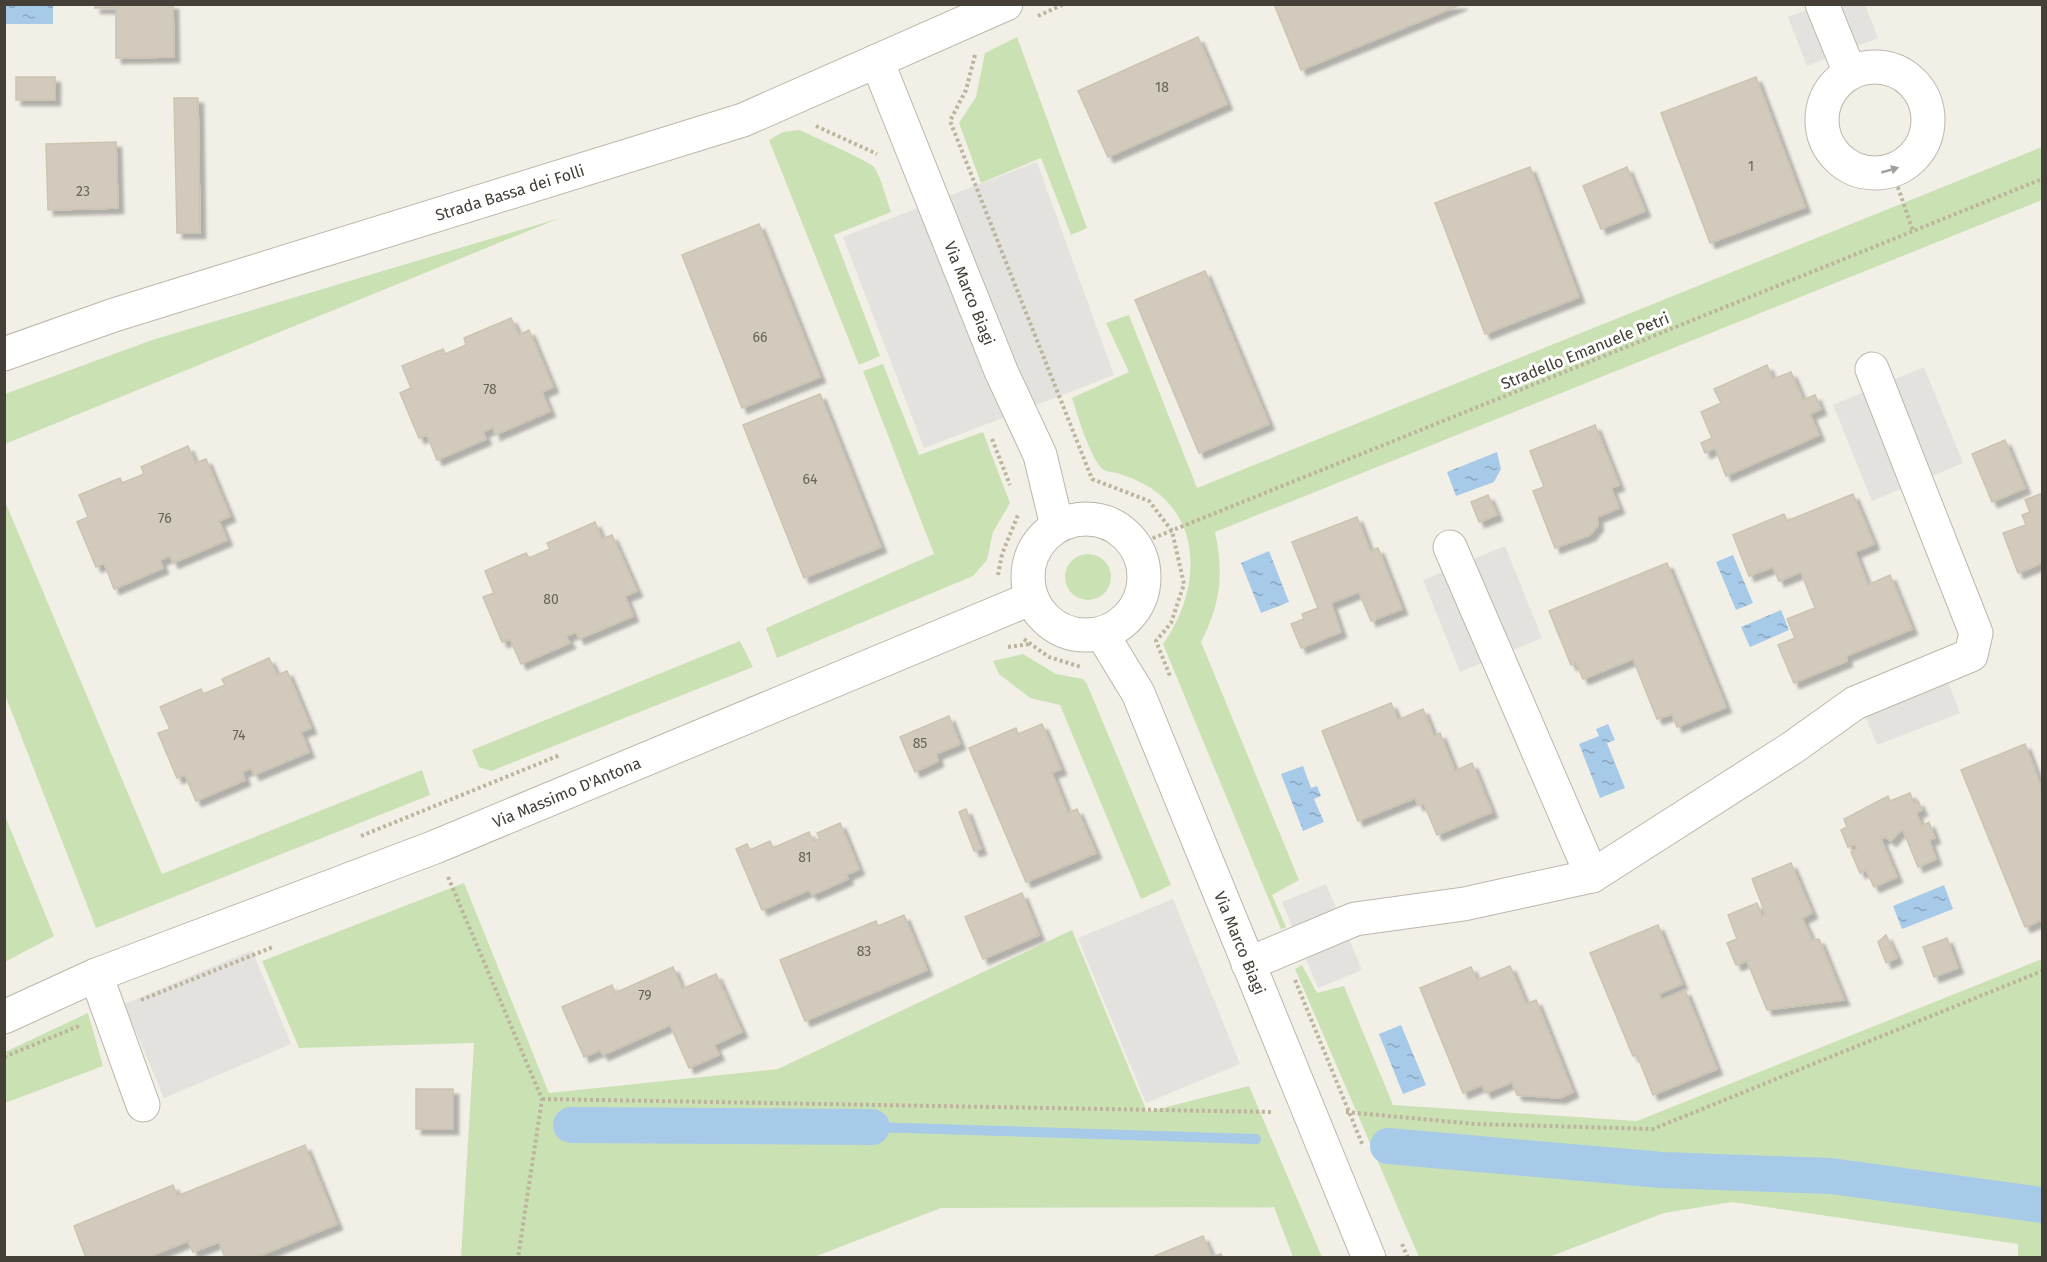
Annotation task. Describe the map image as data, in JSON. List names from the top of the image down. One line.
{"streets":{"street":["Strada Bassa dei Folli","Via Marco Biagi","Via Massimo D'Antona"],"path":["Stradello Emanuele Petri"]},"crossings":[["Strada Bassa dei Folli","Via Marco Biagi"],["Via Marco Biagi","Stradello Emanuele Petri"],["Via Marco Biagi","Via Massimo D'Antona"],["Stradello Emanuele Petri","Via Massimo D'Antona"]],"house_numbers":["18","1","23","66","78","64","76","80","74","85","81","83","79"]}
